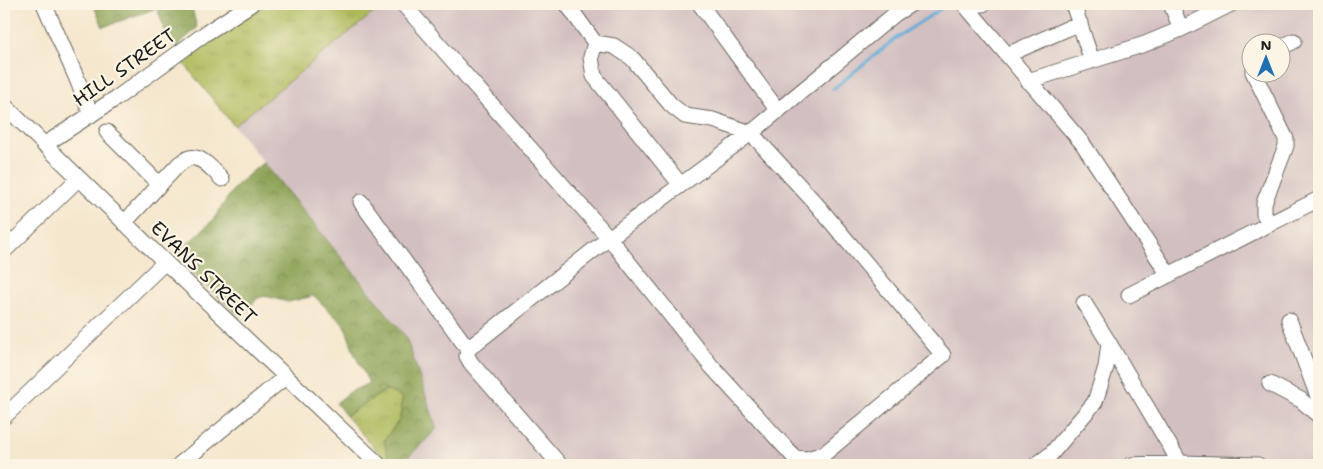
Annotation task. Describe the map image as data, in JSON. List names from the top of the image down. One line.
{"streets":{"street":["HILL STREET","EVANS STREET"]},"crossings":[["HILL STREET","EVANS STREET"]],"north":"top"}
